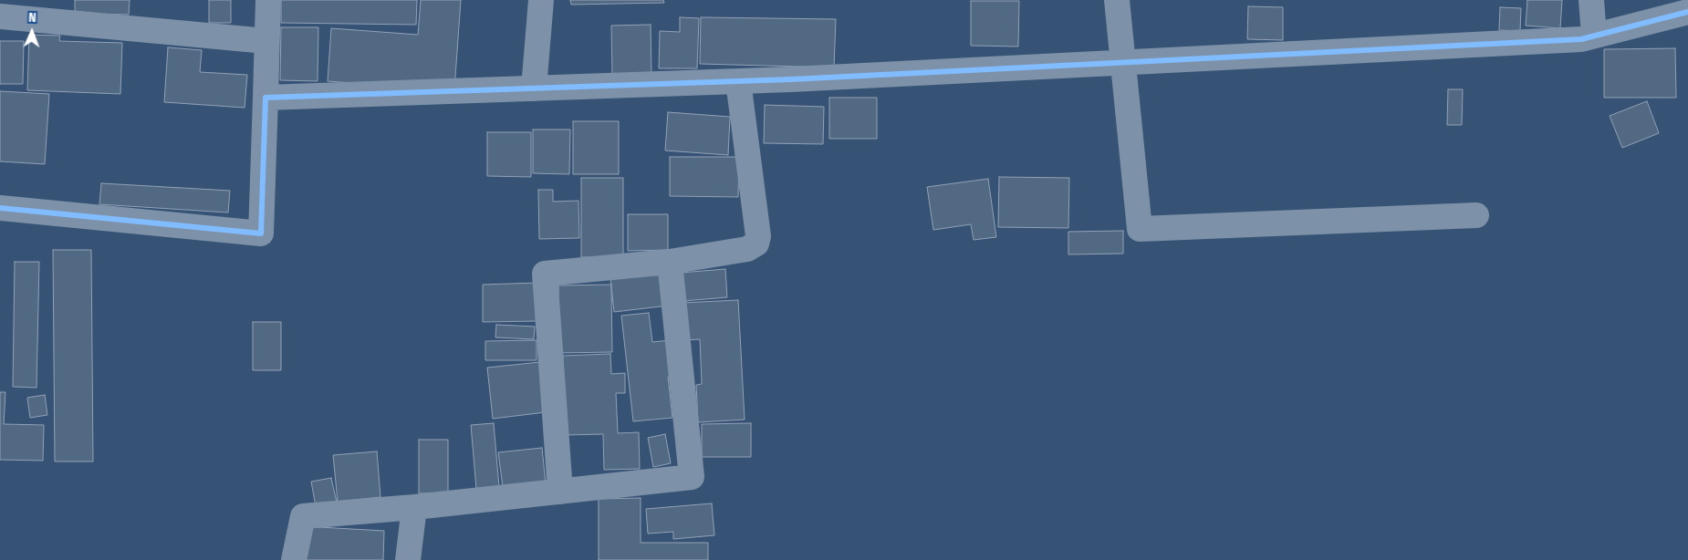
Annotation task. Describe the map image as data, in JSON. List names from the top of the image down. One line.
{"north":"top"}
